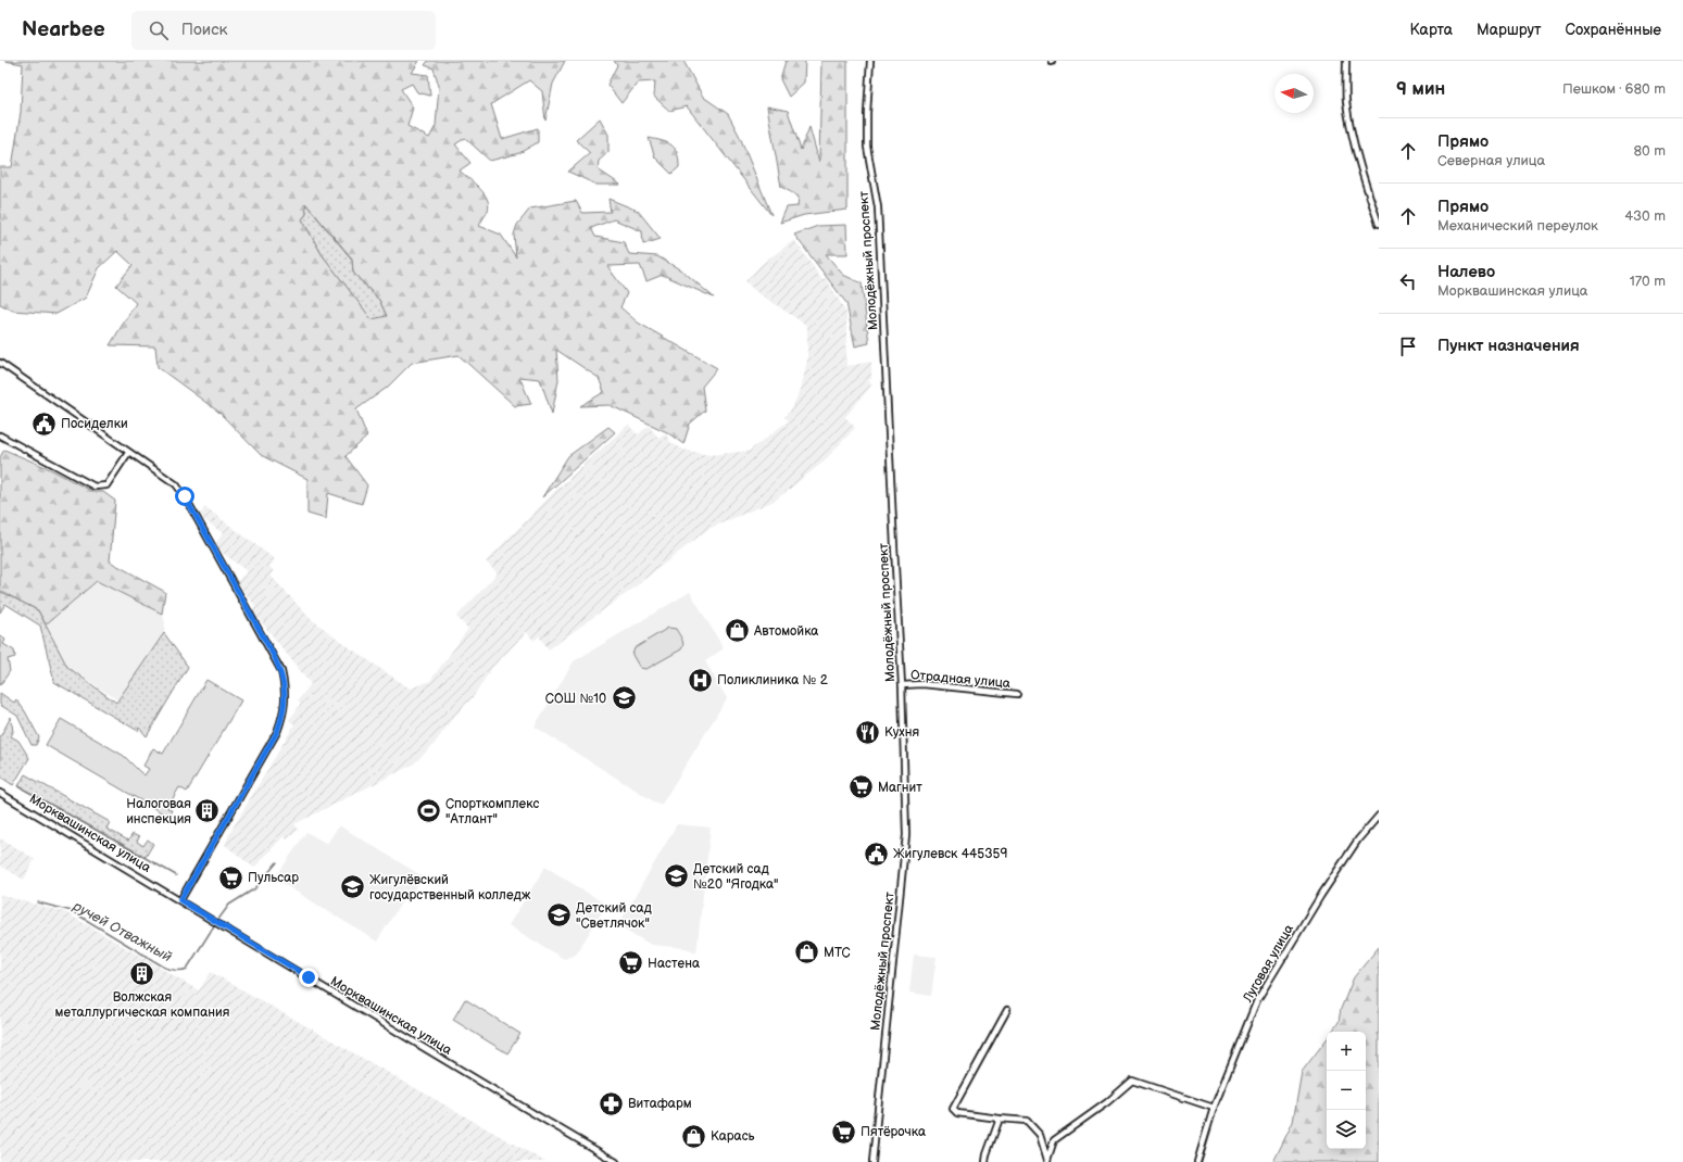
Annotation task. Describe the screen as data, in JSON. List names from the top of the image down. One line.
{"streets":{"street":["Молодёжный проспект","Отрадная улица","Морквашинская улица","Луговая улица"]},"crossings":[["Молодёжный проспект","Отрадная улица"]],"water":["ручей Отважный"],"places":{"public building":["Посиделки","Жигулевск 445359"],"shop":["Автомойка","МТС","Карась"],"hospital":["Поликлиника № 2"],"school or university":["СОШ №10","Детский сад №20 \"Ягодка\"","Жигулёвский государственный колледж","Детский сад \"Светлячок\""],"restaurant":["Кухня"],"supermarket":["Магнит","Пульсар","Настена","Пятёрочка"],"building":["Налоговая инспекция","Волжская металлургическая компания"],"sports":["Спорткомплекс \"Атлант\""],"pharmacy":["Витафарм"]},"north":"left","page":{"header":"Nearbee","search":"Поиск","nav":["Карта","Маршрут","Сохранённые"],"heading":["9 мин","Пешком · 680 m"],"list":[["Прямо","Северная улица","80 m"],["Прямо","Механический переулок","430 m"],["Налево","Морквашинская улица","170 m"],"Пункт назначения"],"map_buttons":["+","−"]}}
